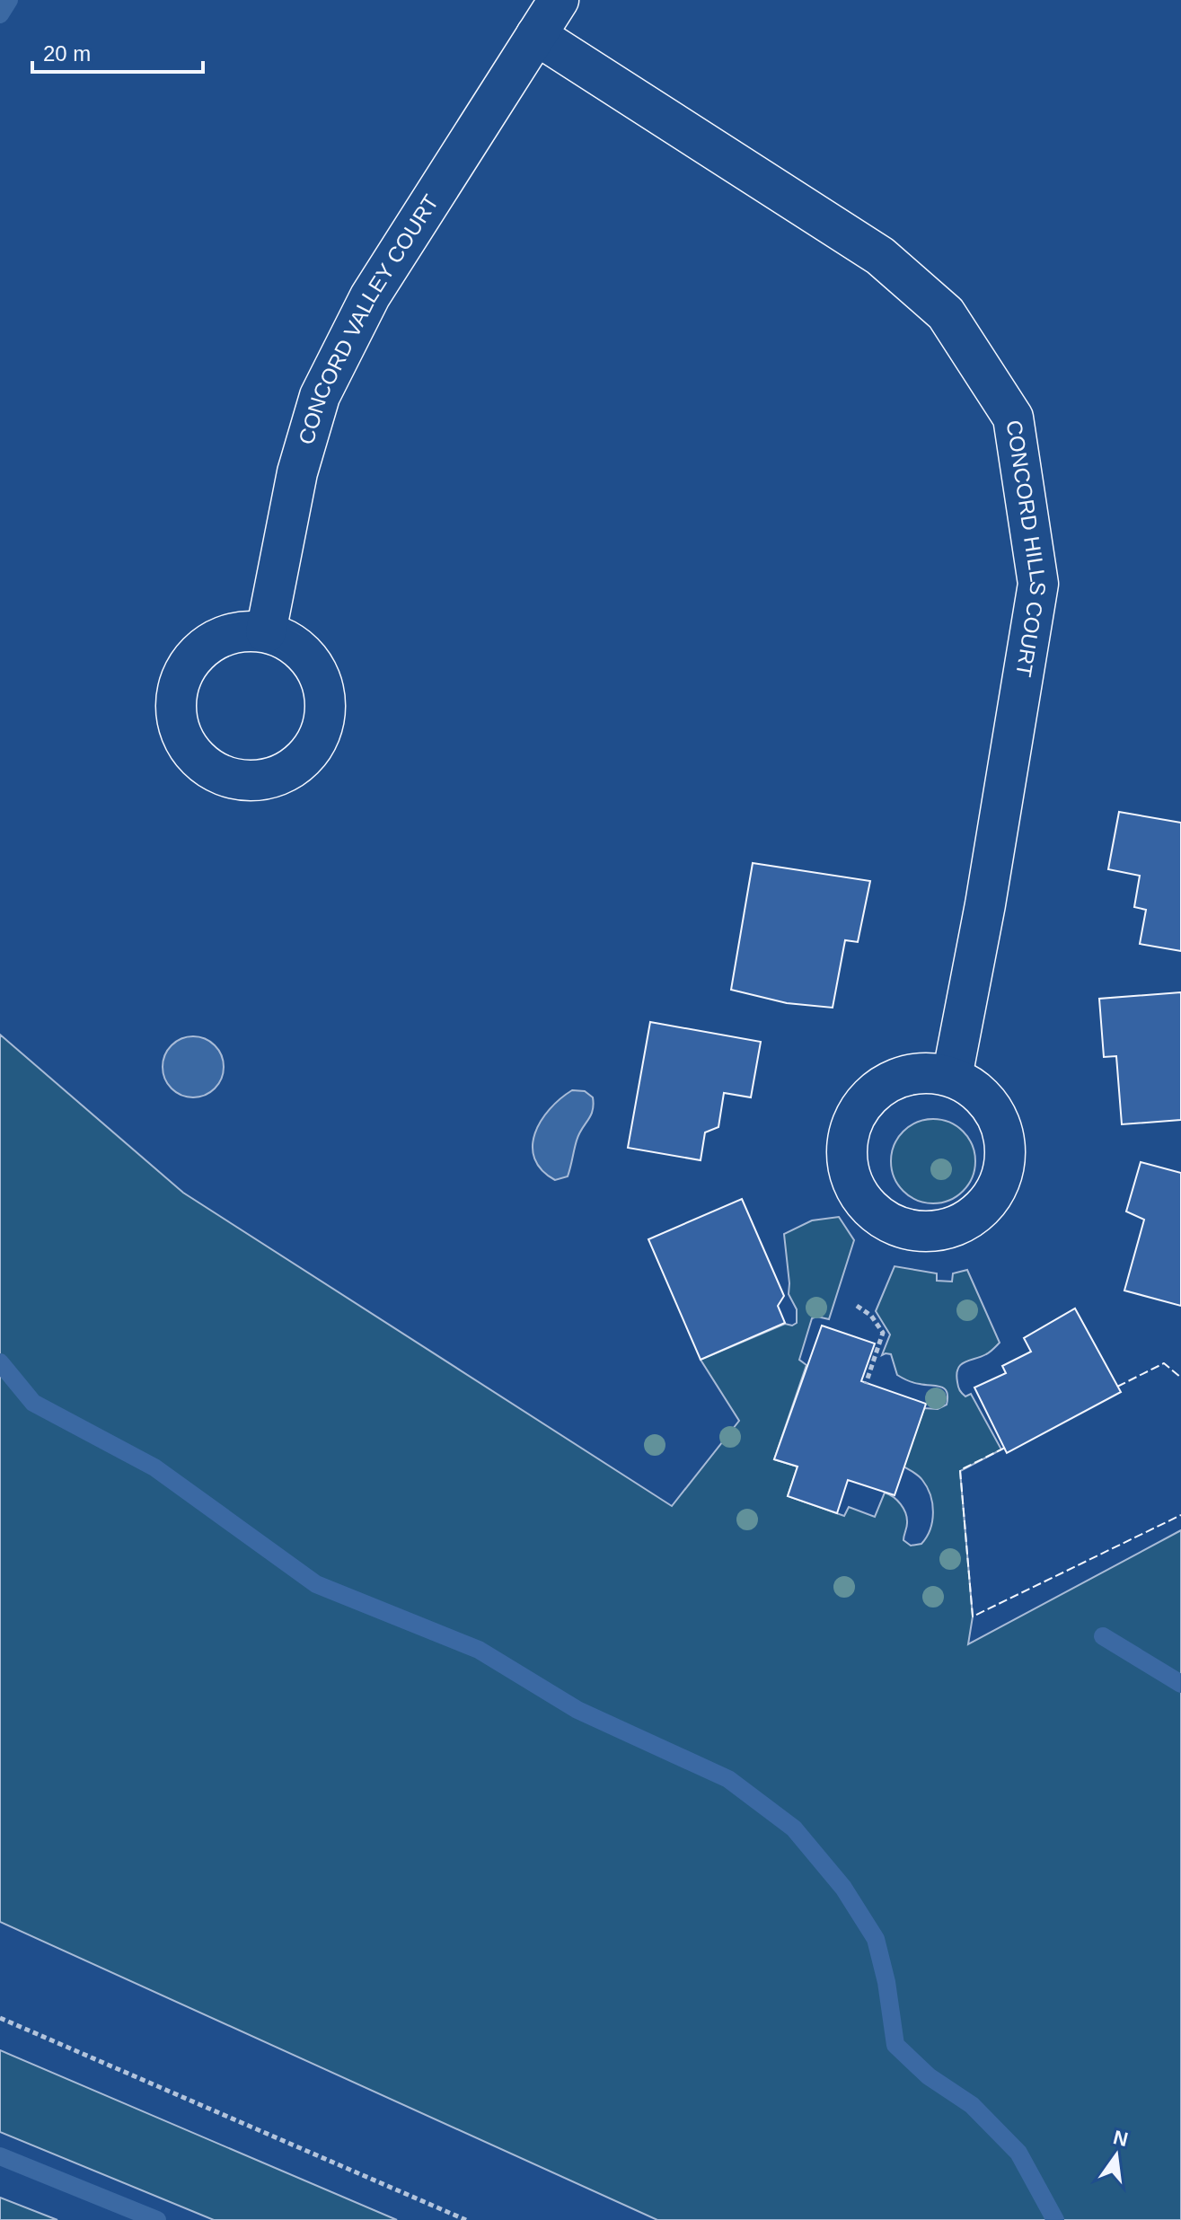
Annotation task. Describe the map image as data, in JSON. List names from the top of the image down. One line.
{"streets":{"street":["CONCORD VALLEY COURT","CONCORD HILLS COURT"]},"crossings":[["CONCORD VALLEY COURT","CONCORD HILLS COURT"]],"scale_bar":"20 m","north":"top"}
